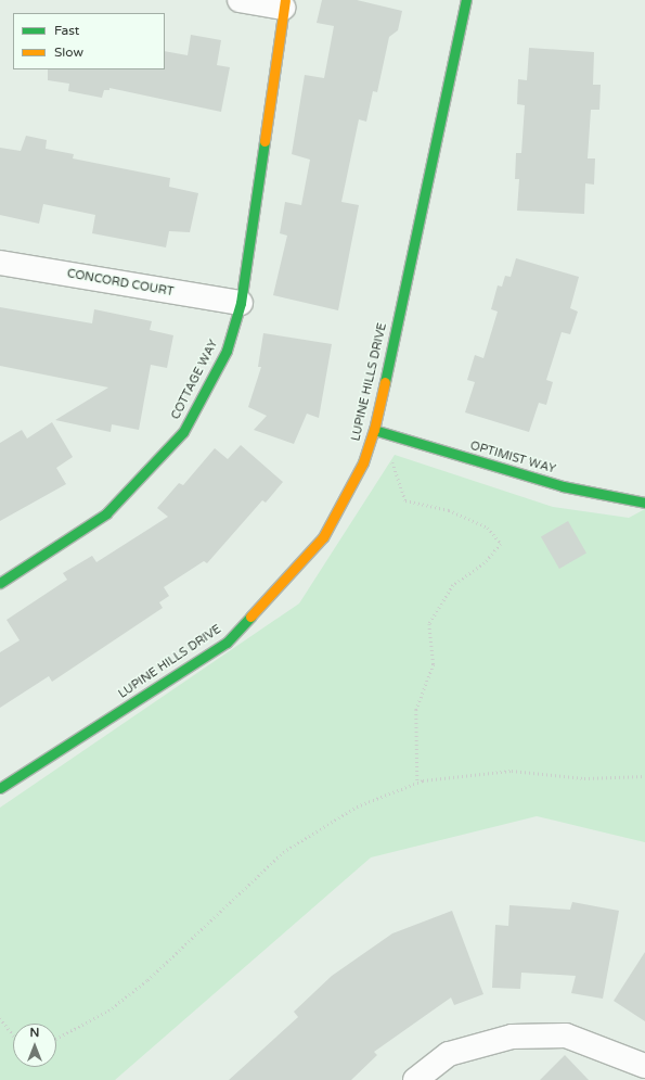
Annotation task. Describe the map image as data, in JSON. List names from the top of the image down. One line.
{"streets":{"street":["CONCORD COURT","COTTAGE WAY","LUPINE HILLS DRIVE","OPTIMIST WAY"]},"crossings":[["CONCORD COURT","COTTAGE WAY"],["LUPINE HILLS DRIVE","OPTIMIST WAY"]],"legend":["Fast","Slow"],"north":"top"}
